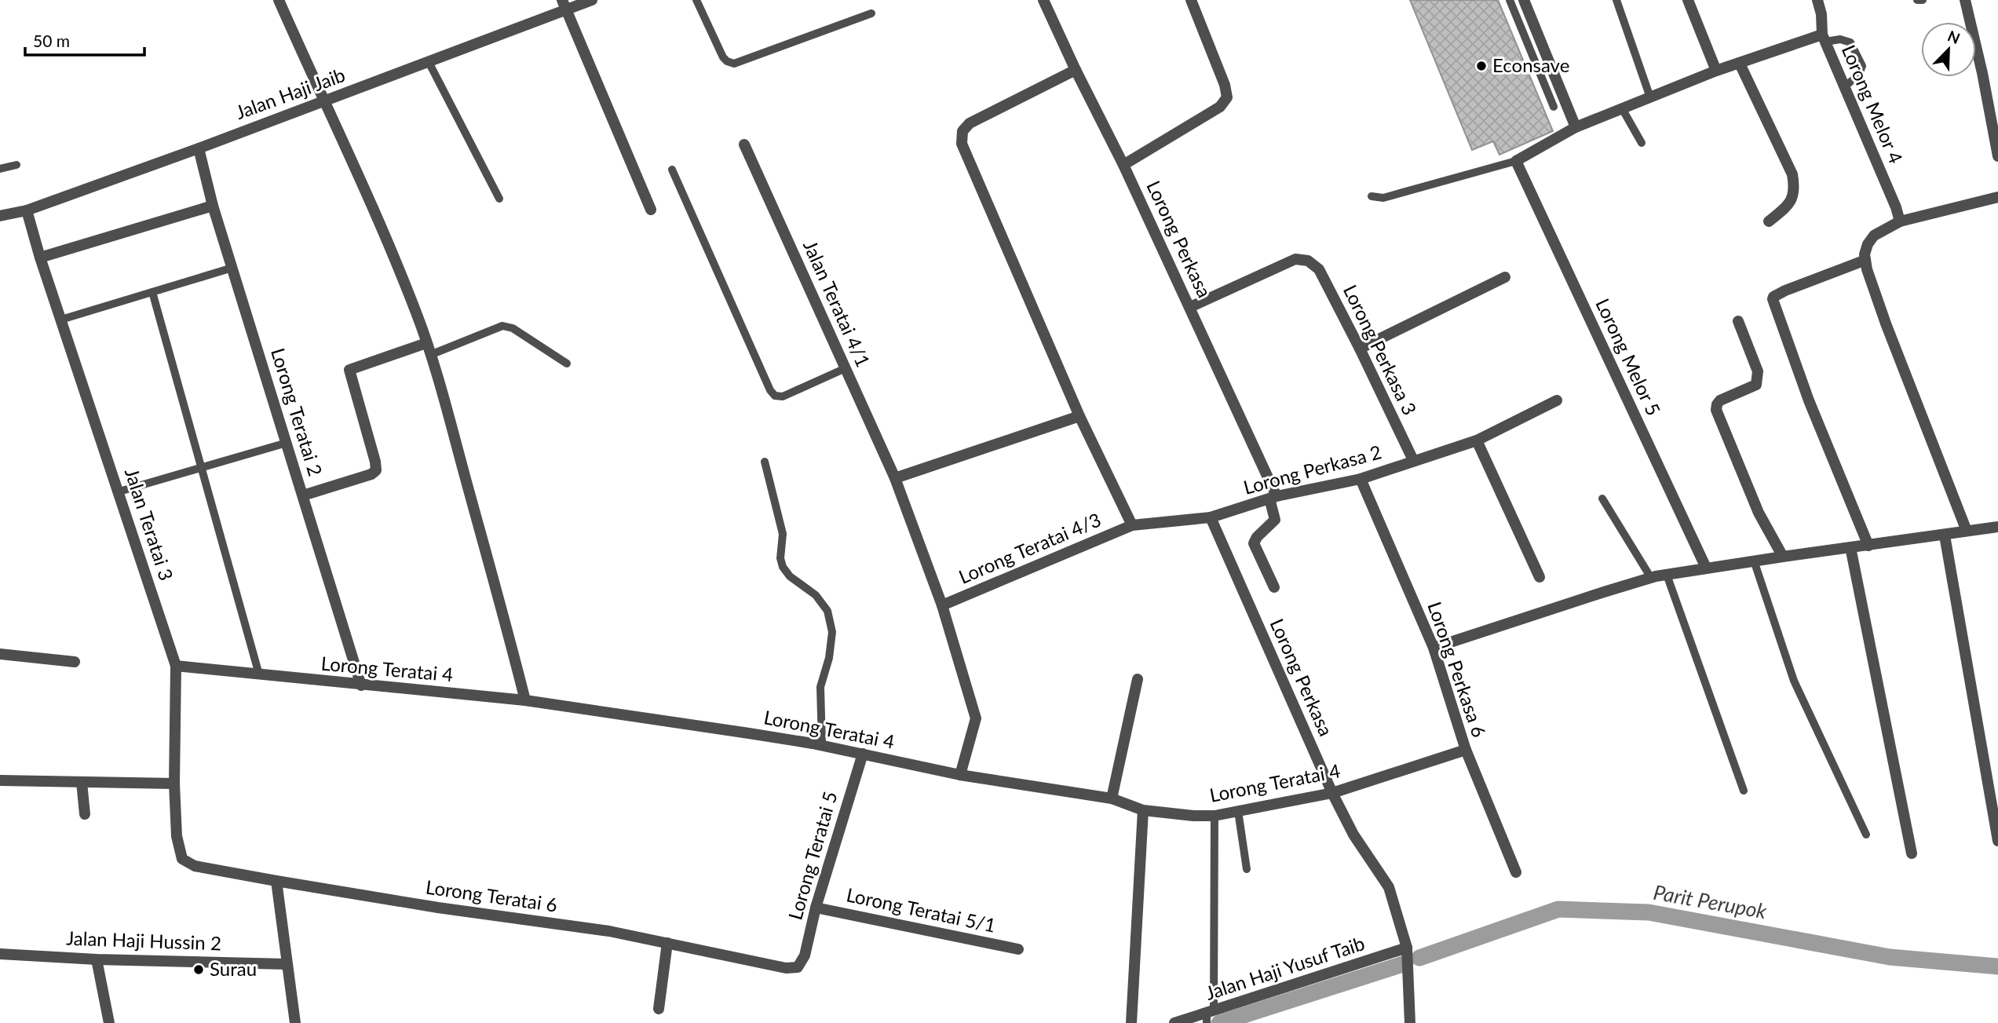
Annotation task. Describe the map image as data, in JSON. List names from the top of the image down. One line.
{"streets":{"street":["Jalan Haji Jaib","Lorong Melor 4","Lorong Perkasa","Jalan Teratai 4/1","Lorong Perkasa 3","Lorong Melor 5","Lorong Teratai 2","Lorong Perkasa 2","Jalan Teratai 3","Lorong Teratai 4/3","Lorong Teratai 4","Lorong Perkasa 6","Lorong Teratai 5","Lorong Teratai 6","Lorong Teratai 5/1","Jalan Haji Hussin 2","Jalan Haji Yusuf Taib"]},"crossings":[["Jalan Haji Jaib","Lorong Teratai 2"],["Jalan Haji Jaib","Jalan Teratai 3"],["Lorong Perkasa","Lorong Perkasa 3"],["Lorong Perkasa","Lorong Perkasa 2"],["Lorong Perkasa","Lorong Teratai 4"],["Lorong Perkasa","Jalan Haji Yusuf Taib"],["Jalan Teratai 4/1","Lorong Teratai 4/3"],["Jalan Teratai 4/1","Lorong Teratai 4"],["Lorong Perkasa 3","Lorong Perkasa 2"],["Lorong Teratai 2","Lorong Teratai 4"],["Lorong Perkasa 2","Lorong Teratai 4/3"],["Lorong Perkasa 2","Lorong Perkasa 6"],["Jalan Teratai 3","Lorong Teratai 4"],["Jalan Teratai 3","Lorong Teratai 6"],["Lorong Teratai 4","Lorong Perkasa 6"],["Lorong Teratai 4","Lorong Teratai 5"],["Lorong Teratai 5","Lorong Teratai 6"],["Lorong Teratai 5","Lorong Teratai 5/1"]],"water":["Parit Perupok"],"places":["Econsave","Surau"],"scale_bar":"50 m","north":"top right"}
